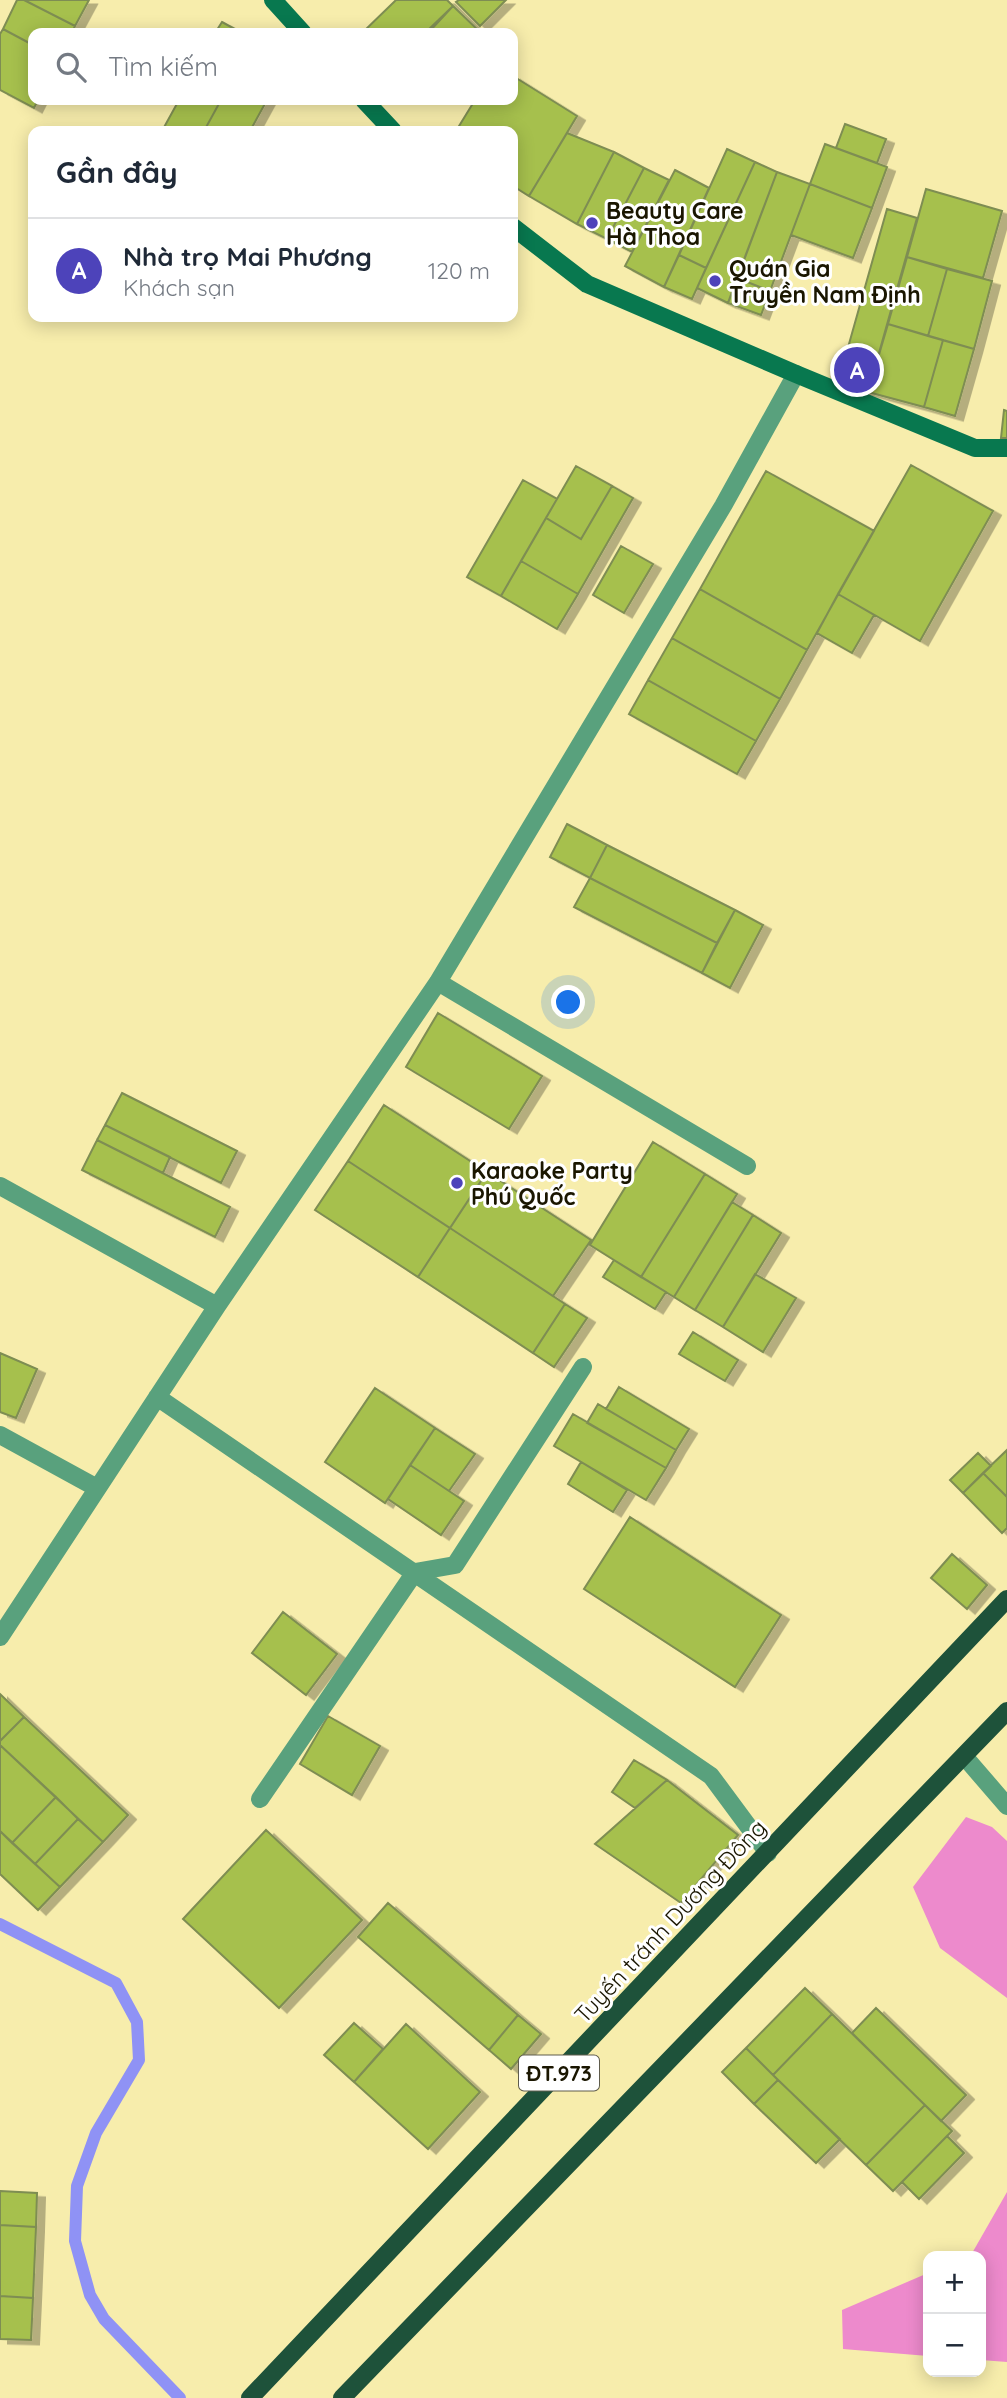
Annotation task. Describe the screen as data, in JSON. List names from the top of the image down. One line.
{"streets":{"main road":["Tuyến tránh Dương Đông","ĐT.973"]},"places":["Beauty Care Hà Thoa","Quán Gia Truyền Nam Định","Karaoke Party Phú Quốc"],"page":{"search":"Tìm kiếm","heading":"Gần đây","list":[{"mark":"A","name":"Nhà trọ Mai Phương","note":"Khách sạn","value":"120 m"}],"pins":"A","map_buttons":["+","−"]}}
